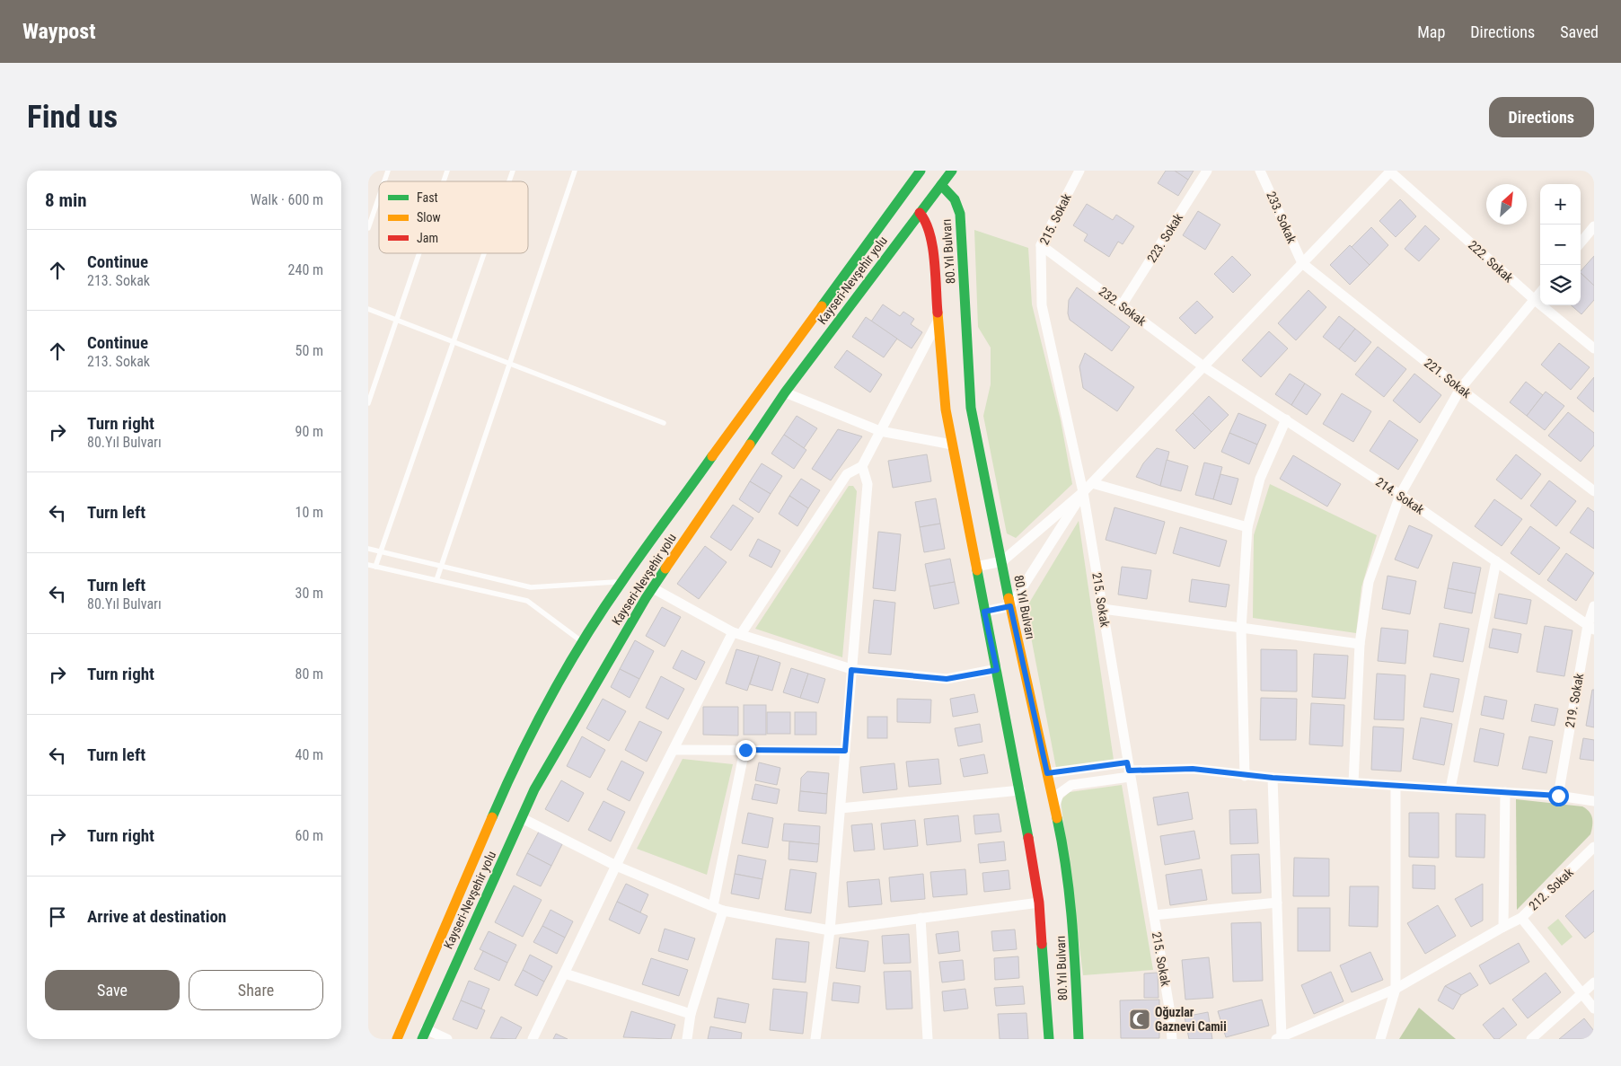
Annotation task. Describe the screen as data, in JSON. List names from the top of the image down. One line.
{"streets":{"main road":["80.Yıl Bulvarı","Kayseri-Nevşehir yolu"],"street":["233. Sokak","215. Sokak","223. Sokak","222. Sokak","232. Sokak","221. Sokak","214. Sokak","219. Sokak","212. Sokak"]},"crossings":[["233. Sokak","221. Sokak"],["215. Sokak","232. Sokak"],["223. Sokak","232. Sokak"],["80.Yıl Bulvarı","Kayseri-Nevşehir yolu"],["232. Sokak","214. Sokak"],["214. Sokak","219. Sokak"]],"places":{"mosque":["Oğuzlar Gaznevi Camii"]},"legend":["Fast","Slow","Jam"],"north":"top right","page":{"header":"Waypost","nav":["Map","Directions","Saved"],"buttons":["Directions",["Save","Share"]],"title":"Find us","heading":["8 min","Walk · 600 m"],"map_buttons":["+","−"],"list":[["Continue","213. Sokak","240 m"],["Continue","213. Sokak","50 m"],["Turn right","80.Yıl Bulvarı","90 m"],["Turn left","10 m"],["Turn left","80.Yıl Bulvarı","30 m"],["Turn right","80 m"],["Turn left","40 m"],["Turn right","60 m"],"Arrive at destination"]}}
